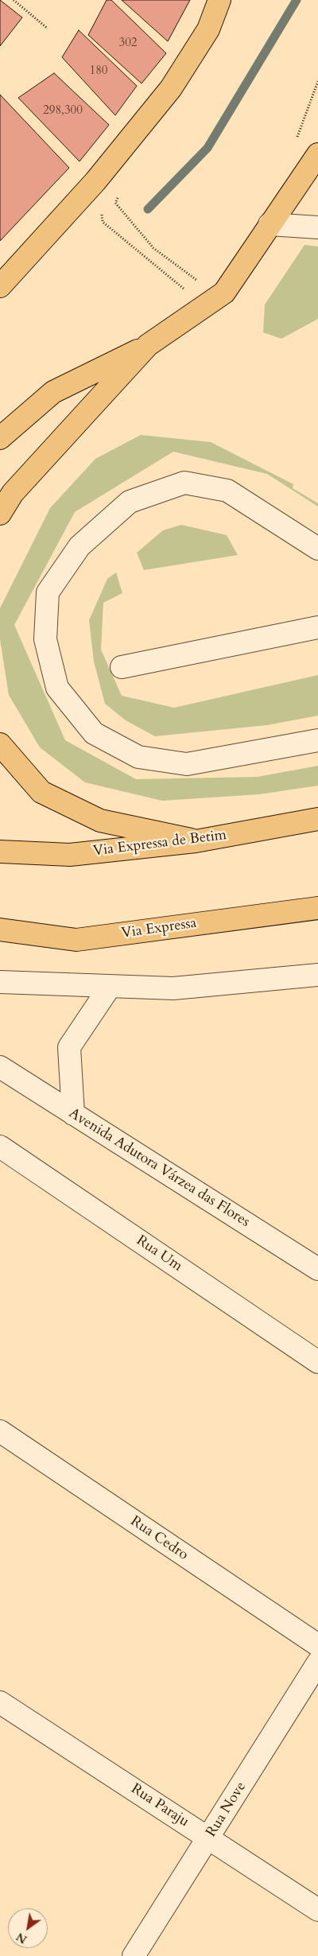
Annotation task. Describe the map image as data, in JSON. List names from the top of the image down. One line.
{"streets":{"main road":["Via Expressa de Betim","Via Expressa"],"street":["Avenida Adutora Várzea das Flores","Rua Um","Rua Cedro","Rua Paraju","Rua Nove"]},"crossings":[["Rua Paraju","Rua Nove"]],"house_numbers":["302","180","298,300"],"north":"bottom left"}
